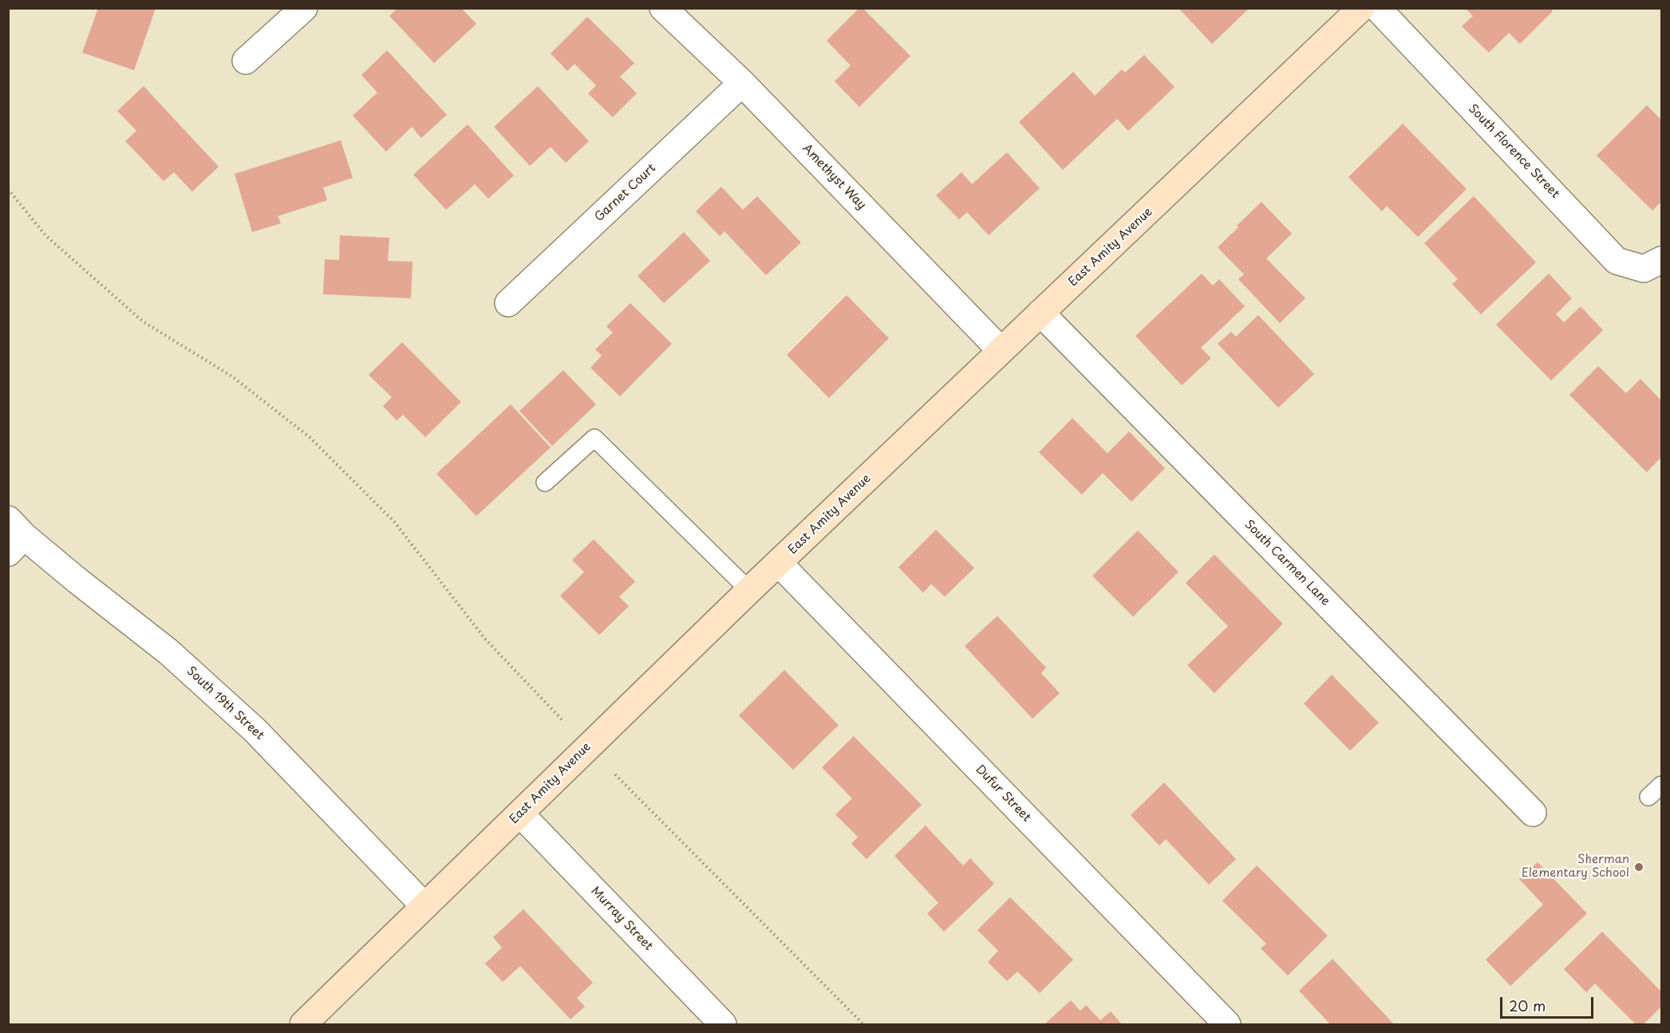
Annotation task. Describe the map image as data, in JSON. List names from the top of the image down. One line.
{"streets":{"main road":["East Amity Avenue"],"street":["South Florence Street","Amethyst Way","Garnet Court","South Carmen Lane","South 19th Street","Dufur Street","Murray Street"]},"crossings":[["Amethyst Way","Garnet Court"],["Amethyst Way","East Amity Avenue"],["East Amity Avenue","South Carmen Lane"],["East Amity Avenue","South 19th Street"],["East Amity Avenue","Dufur Street"],["East Amity Avenue","Murray Street"]],"places":["Sherman Elementary School"],"scale_bar":"20 m"}
